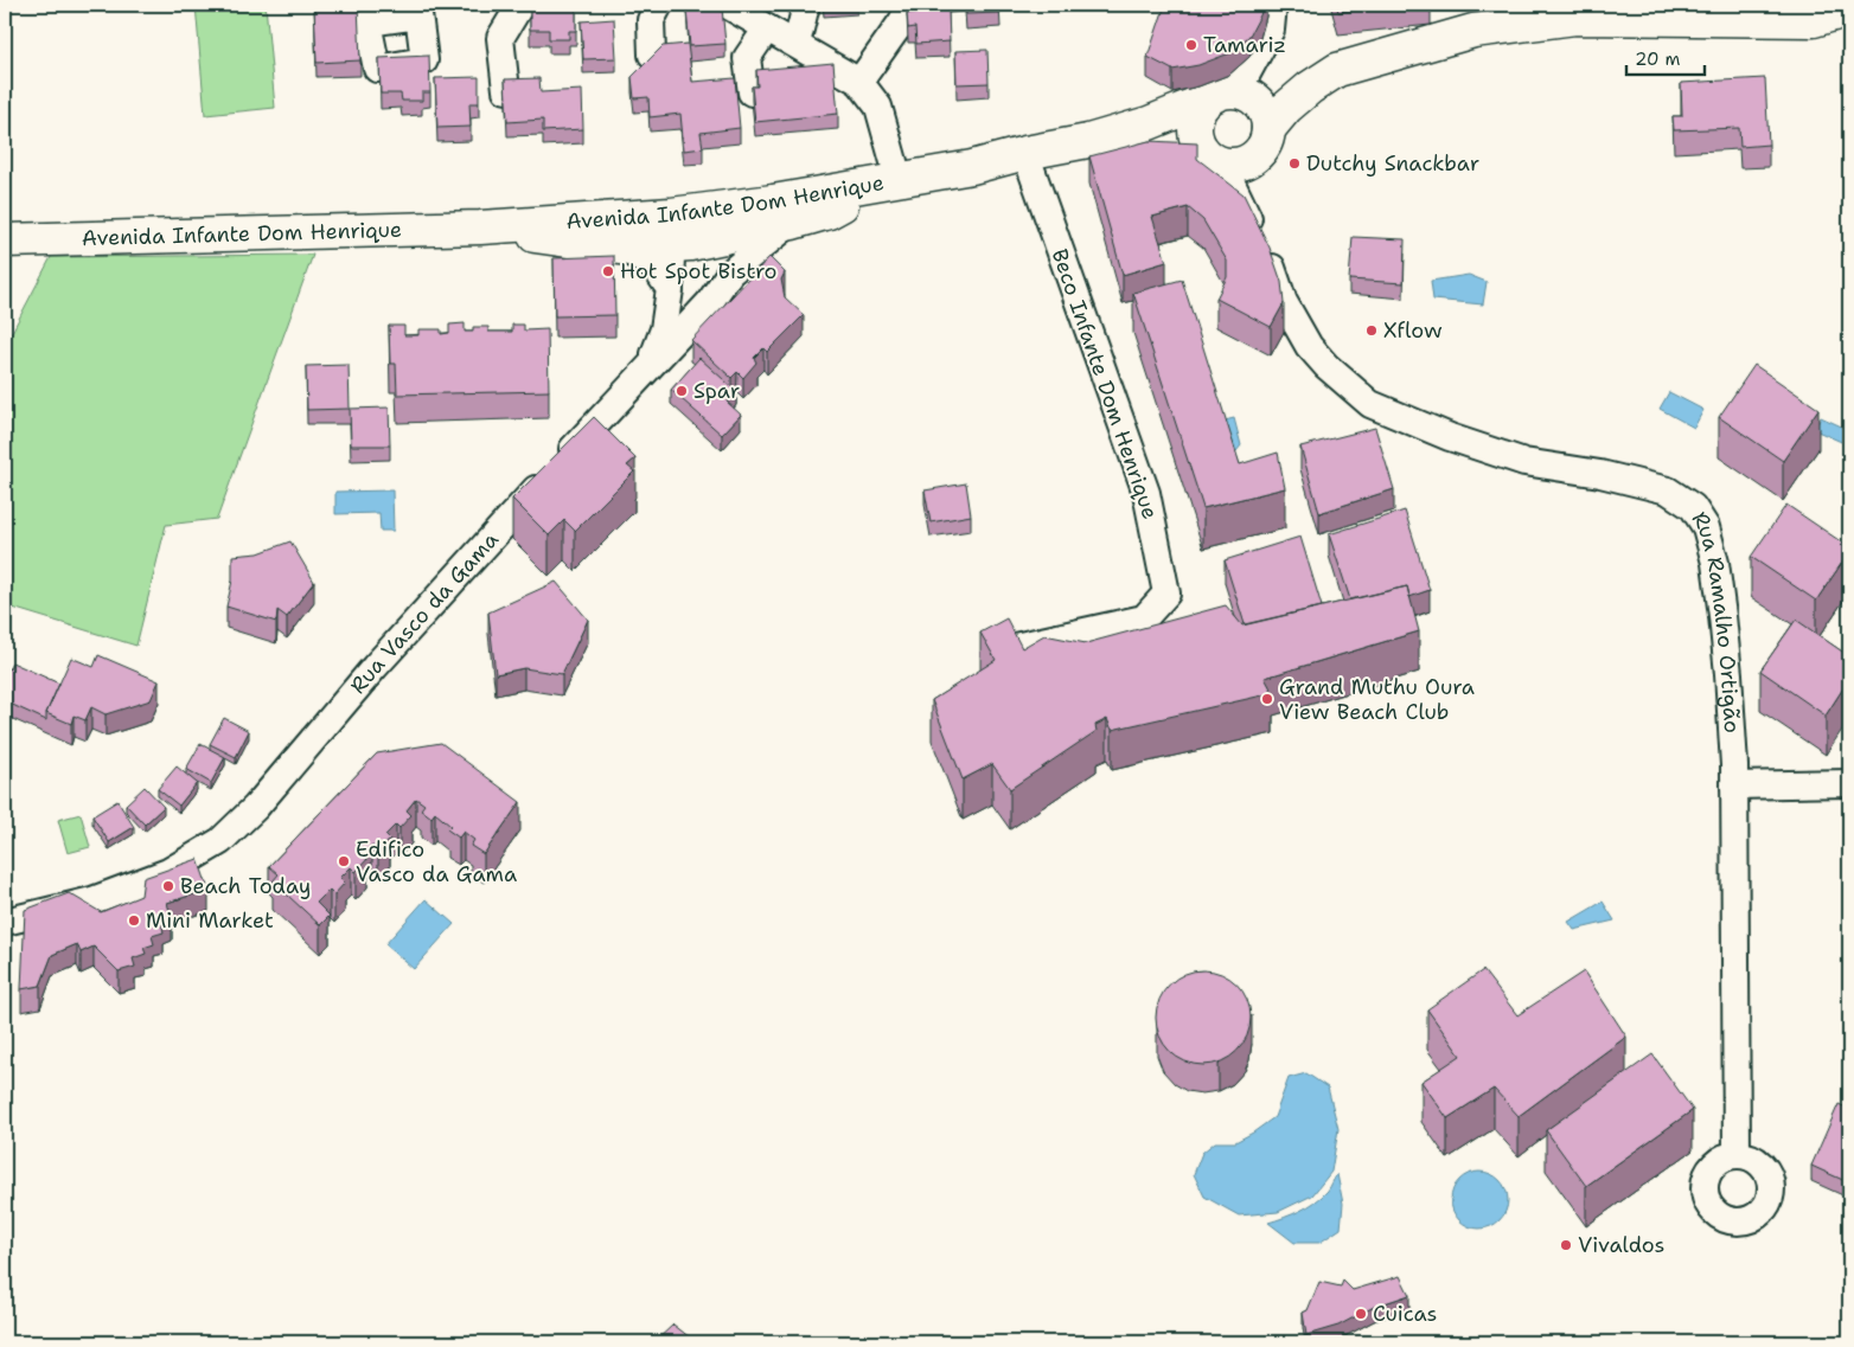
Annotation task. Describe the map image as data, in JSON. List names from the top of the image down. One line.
{"streets":{"street":["Avenida Infante Dom Henrique","Beco Infante Dom Henrique","Rua Vasco da Gama","Rua Ramalho Ortigão"]},"crossings":[["Avenida Infante Dom Henrique","Beco Infante Dom Henrique"],["Avenida Infante Dom Henrique","Rua Vasco da Gama"],["Avenida Infante Dom Henrique","Rua Ramalho Ortigão"]],"places":["Tamariz","Dutchy Snackbar","Hot Spot Bistro","Xflow","Spar","Grand Muthu Oura View Beach Club","Edifico Vasco da Gama","Beach Today","Mini Market","Vivaldos","Cuicas"],"scale_bar":"20 m"}
